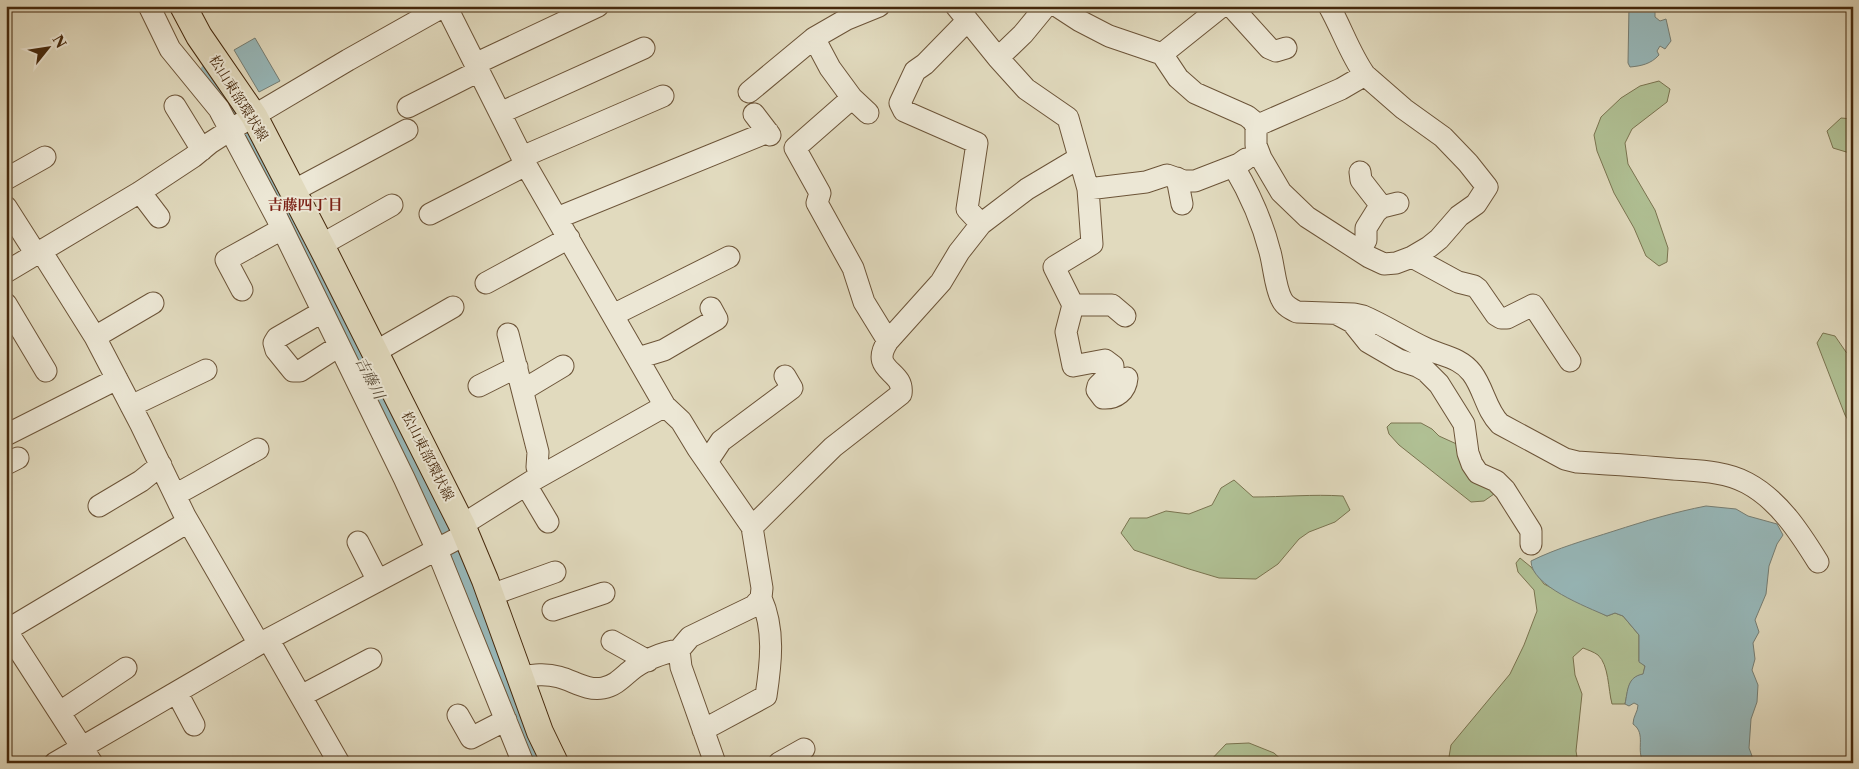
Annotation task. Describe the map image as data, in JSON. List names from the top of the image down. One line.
{"streets":{"main road":["松山東部環状線"]},"districts":["吉藤四丁目"],"water":["吉藤川"],"north":"top right"}
